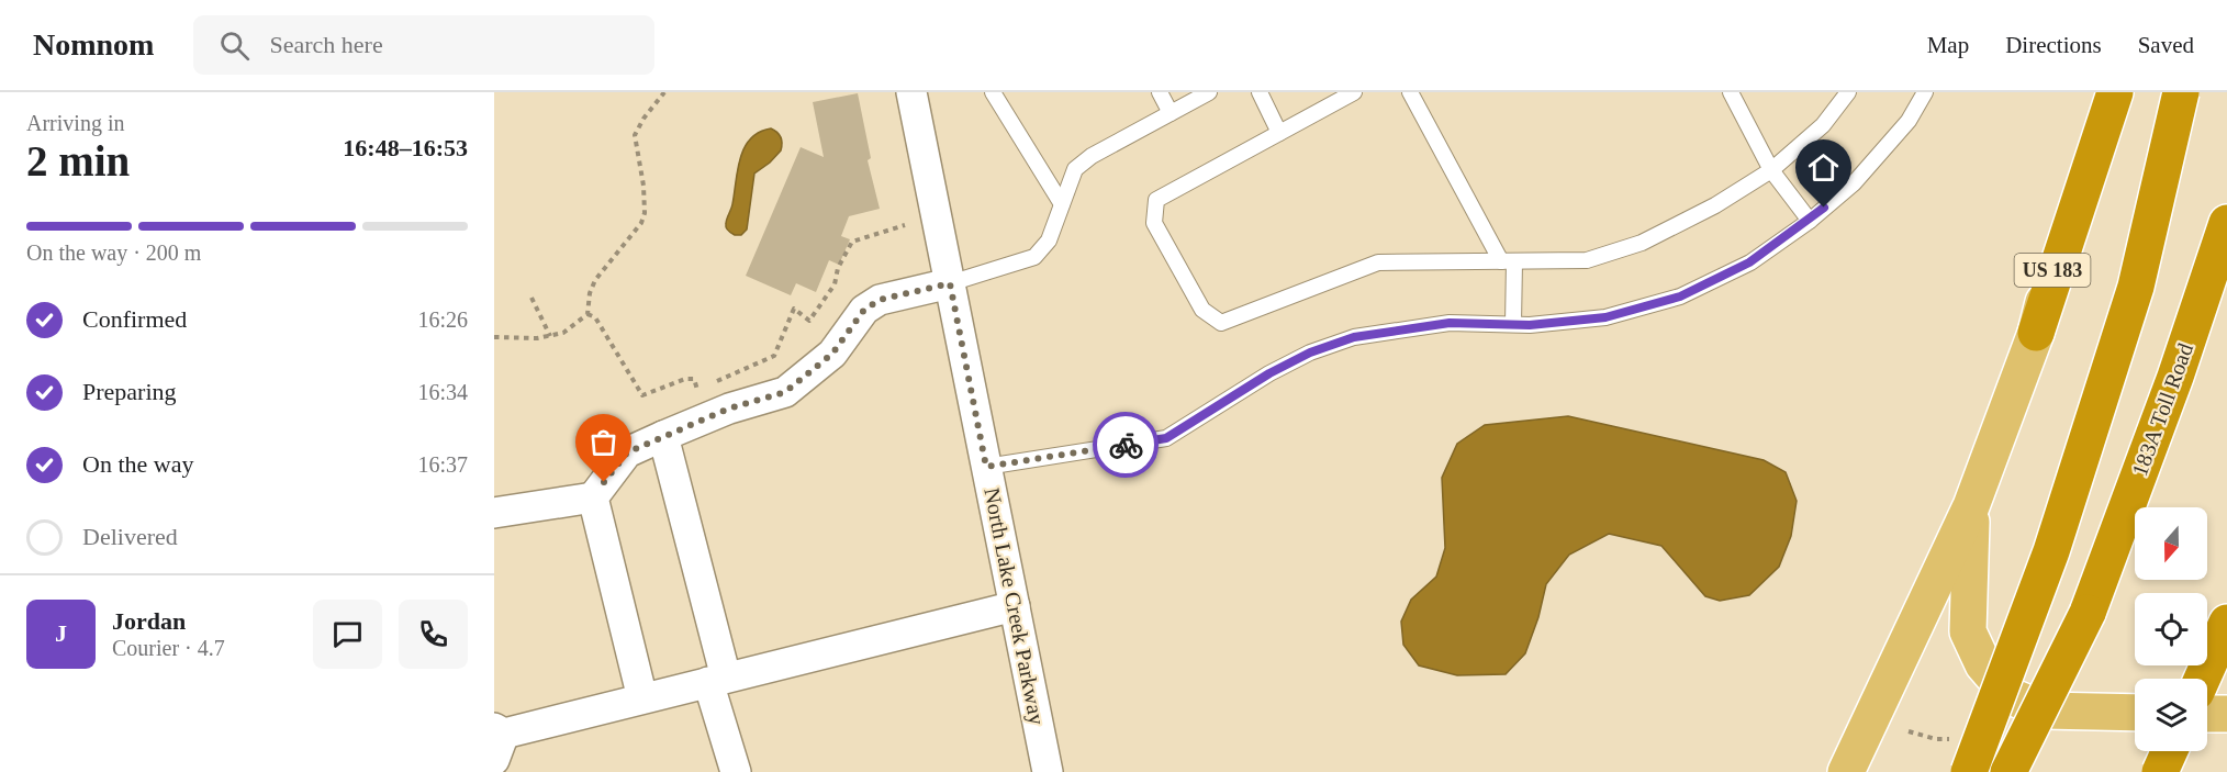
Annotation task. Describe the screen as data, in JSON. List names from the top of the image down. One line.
{"streets":{"highway":["183A Toll Road"],"main road":["US 183"],"street":["North Lake Creek Parkway"]},"north":"bottom","page":{"header":"Nomnom","search":"Search here","nav":["Map","Directions","Saved"],"heading":["2 min","Arriving in","16:48–16:53"],"panel":["Jordan","Courier · 4.7"],"bar":"On the way · 200 m","list":[["Confirmed","16:26"],["Preparing","16:34"],["On the way","16:37"],"Delivered"],"round":"J"}}
